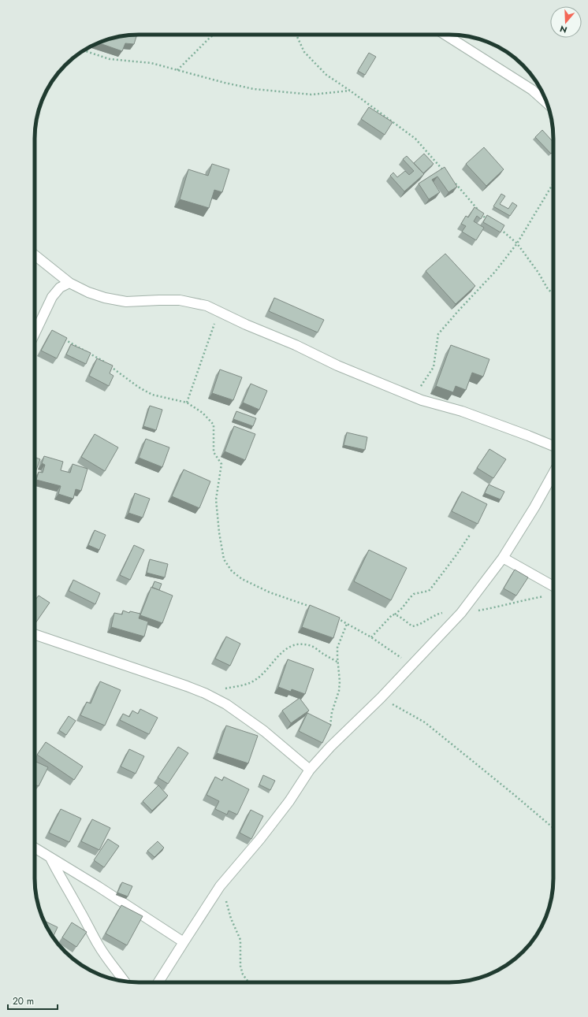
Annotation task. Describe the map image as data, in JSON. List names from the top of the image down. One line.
{"scale_bar":"20 m","north":"bottom"}
